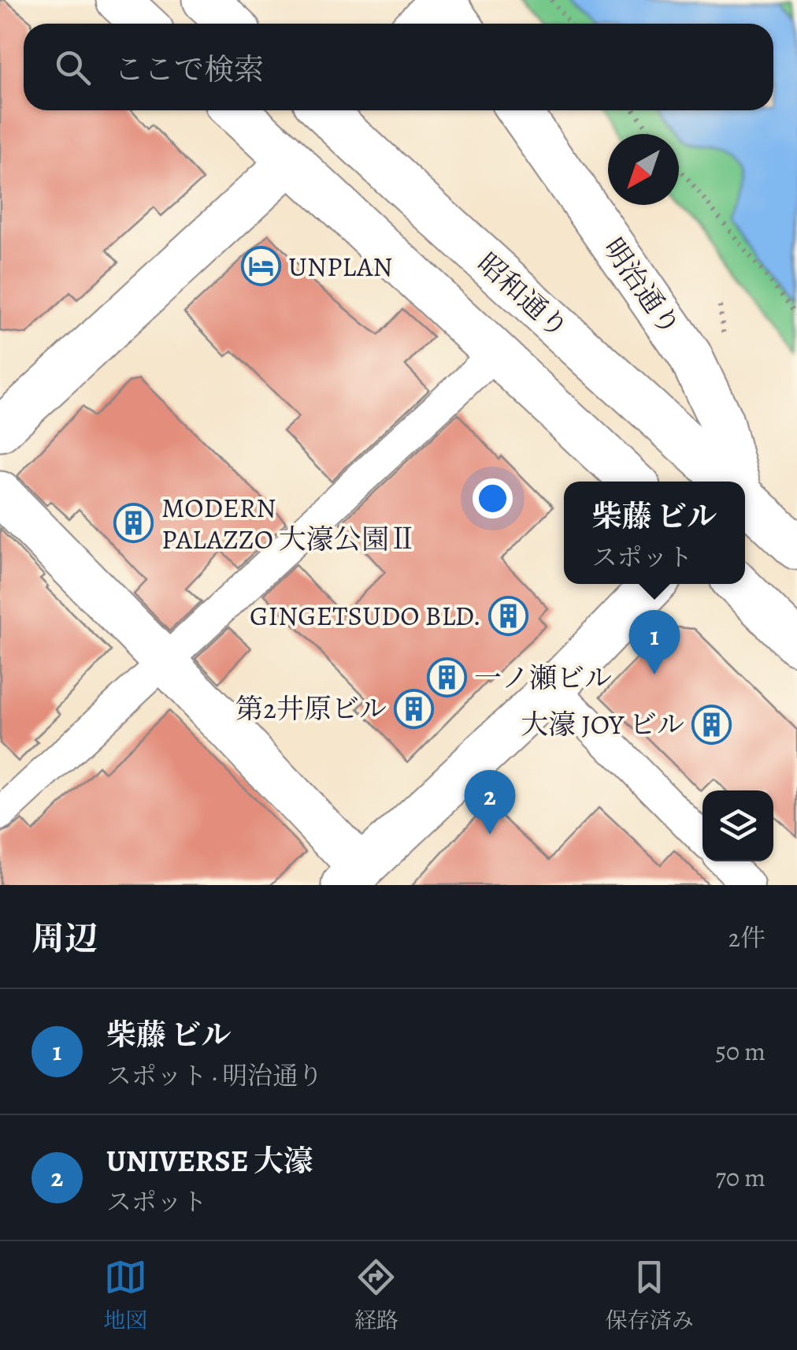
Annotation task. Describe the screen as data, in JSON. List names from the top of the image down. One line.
{"streets":{"street":["明治通り","昭和通り"]},"places":{"hotel":["UNPLAN"],"building":["MODERN PALAZZO 大濠公園Ⅱ","GINGETSUDO BLD.","一ノ瀬ビル","第2井原ビル","大濠 JOY ビル"]},"north":"bottom left","page":{"search":"ここで検索","popup":["柴藤 ビル","スポット"],"pins":["1","2"],"heading":["周辺","2件"],"list":[{"mark":"1","name":"柴藤 ビル","note":"スポット · 明治通り","value":"50 m"},{"mark":"2","name":"UNIVERSE 大濠","note":"スポット","value":"70 m"}],"nav":["地図","経路","保存済み"]}}
